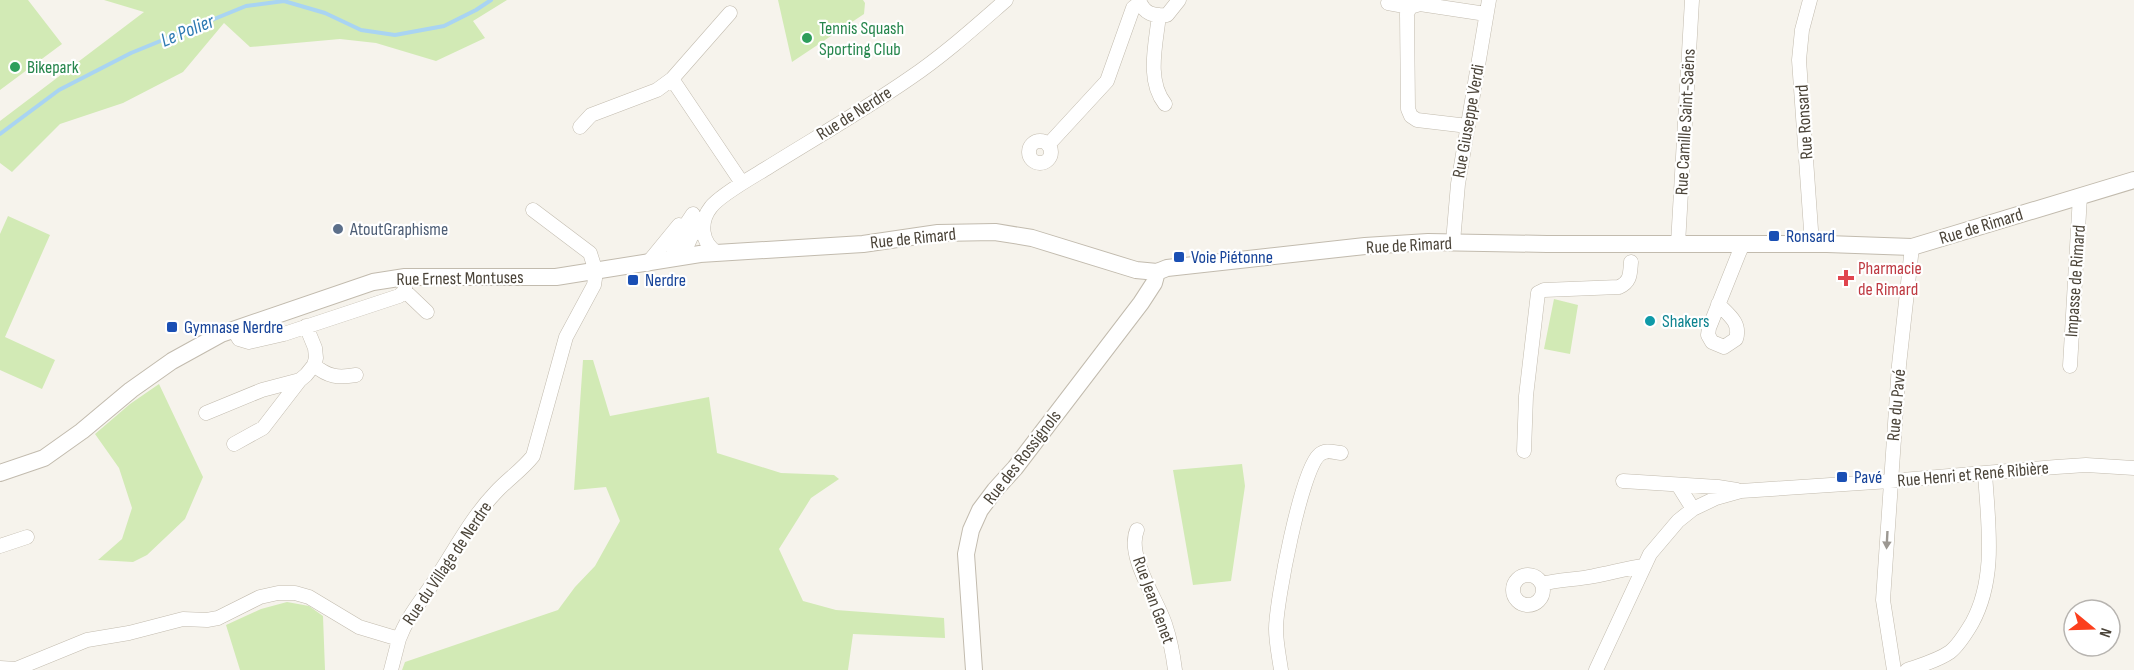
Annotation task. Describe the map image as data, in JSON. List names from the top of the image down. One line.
{"streets":{"street":["Rue de Nerdre","Rue Giuseppe Verdi","Rue Camille Saint-Saëns","Rue Ronsard","Rue de Rimard","Rue Ernest Montuses","Impasse de Rimard","Rue du Pavé","Rue des Rossignols","Rue Henri et René Ribière","Rue du Village de Nerdre","Rue Jean Genet"]},"crossings":[["Rue de Nerdre","Rue de Rimard"],["Rue de Nerdre","Rue Ernest Montuses"],["Rue Giuseppe Verdi","Rue de Rimard"],["Rue Camille Saint-Saëns","Rue de Rimard"],["Rue Ronsard","Rue de Rimard"],["Rue de Rimard","Rue Ernest Montuses"],["Rue de Rimard","Impasse de Rimard"],["Rue de Rimard","Rue du Pavé"],["Rue de Rimard","Rue des Rossignols"],["Rue Ernest Montuses","Rue du Village de Nerdre"],["Rue du Pavé","Rue Henri et René Ribière"]],"one_way":["Rue du Pavé"],"water":["Le Polier"],"places":{"other":["Tennis Squash Sporting Club","Bikepark","AtoutGraphisme","Shakers"],"transit":["Ronsard","Voie Piétonne","Nerdre","Gymnase Nerdre","Pavé"],"health":["Pharmacie de Rimard"]},"north":"right"}
